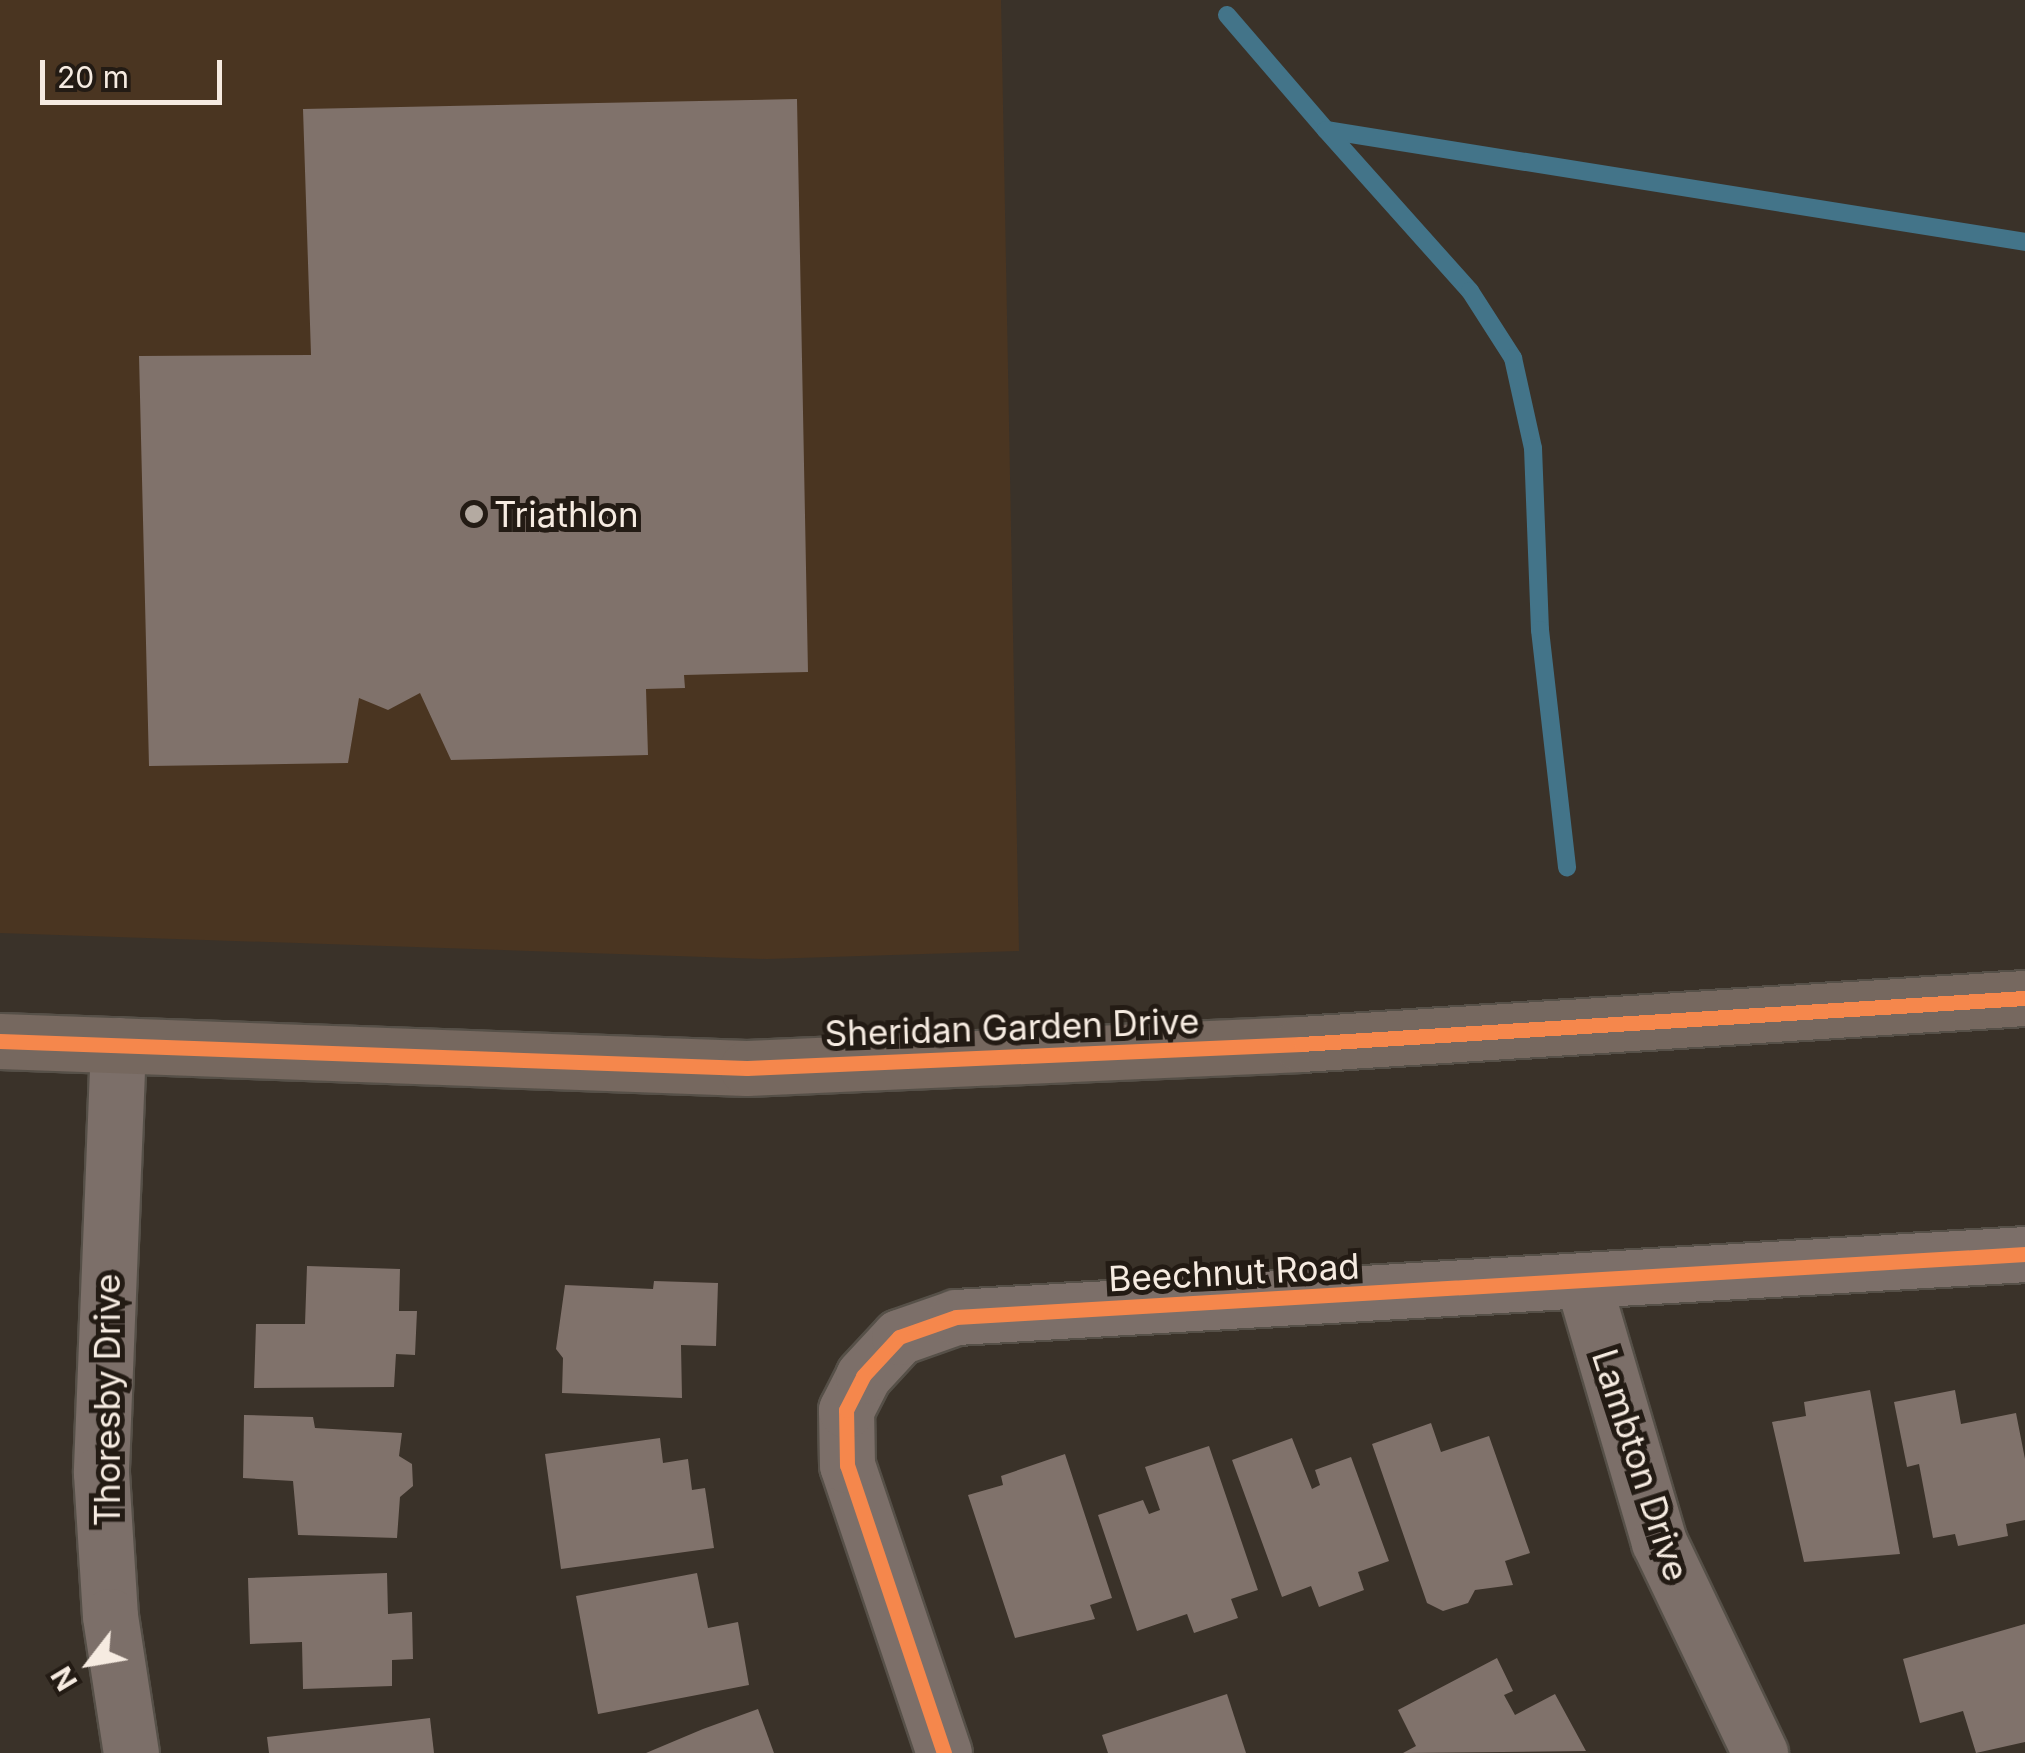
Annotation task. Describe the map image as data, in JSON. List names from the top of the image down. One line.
{"streets":{"street":["Sheridan Garden Drive","Beechnut Road","Thoresby Drive","Lambton Drive"]},"crossings":[["Sheridan Garden Drive","Thoresby Drive"],["Beechnut Road","Lambton Drive"]],"places":["Triathlon"],"scale_bar":"20 m","north":"bottom left"}
